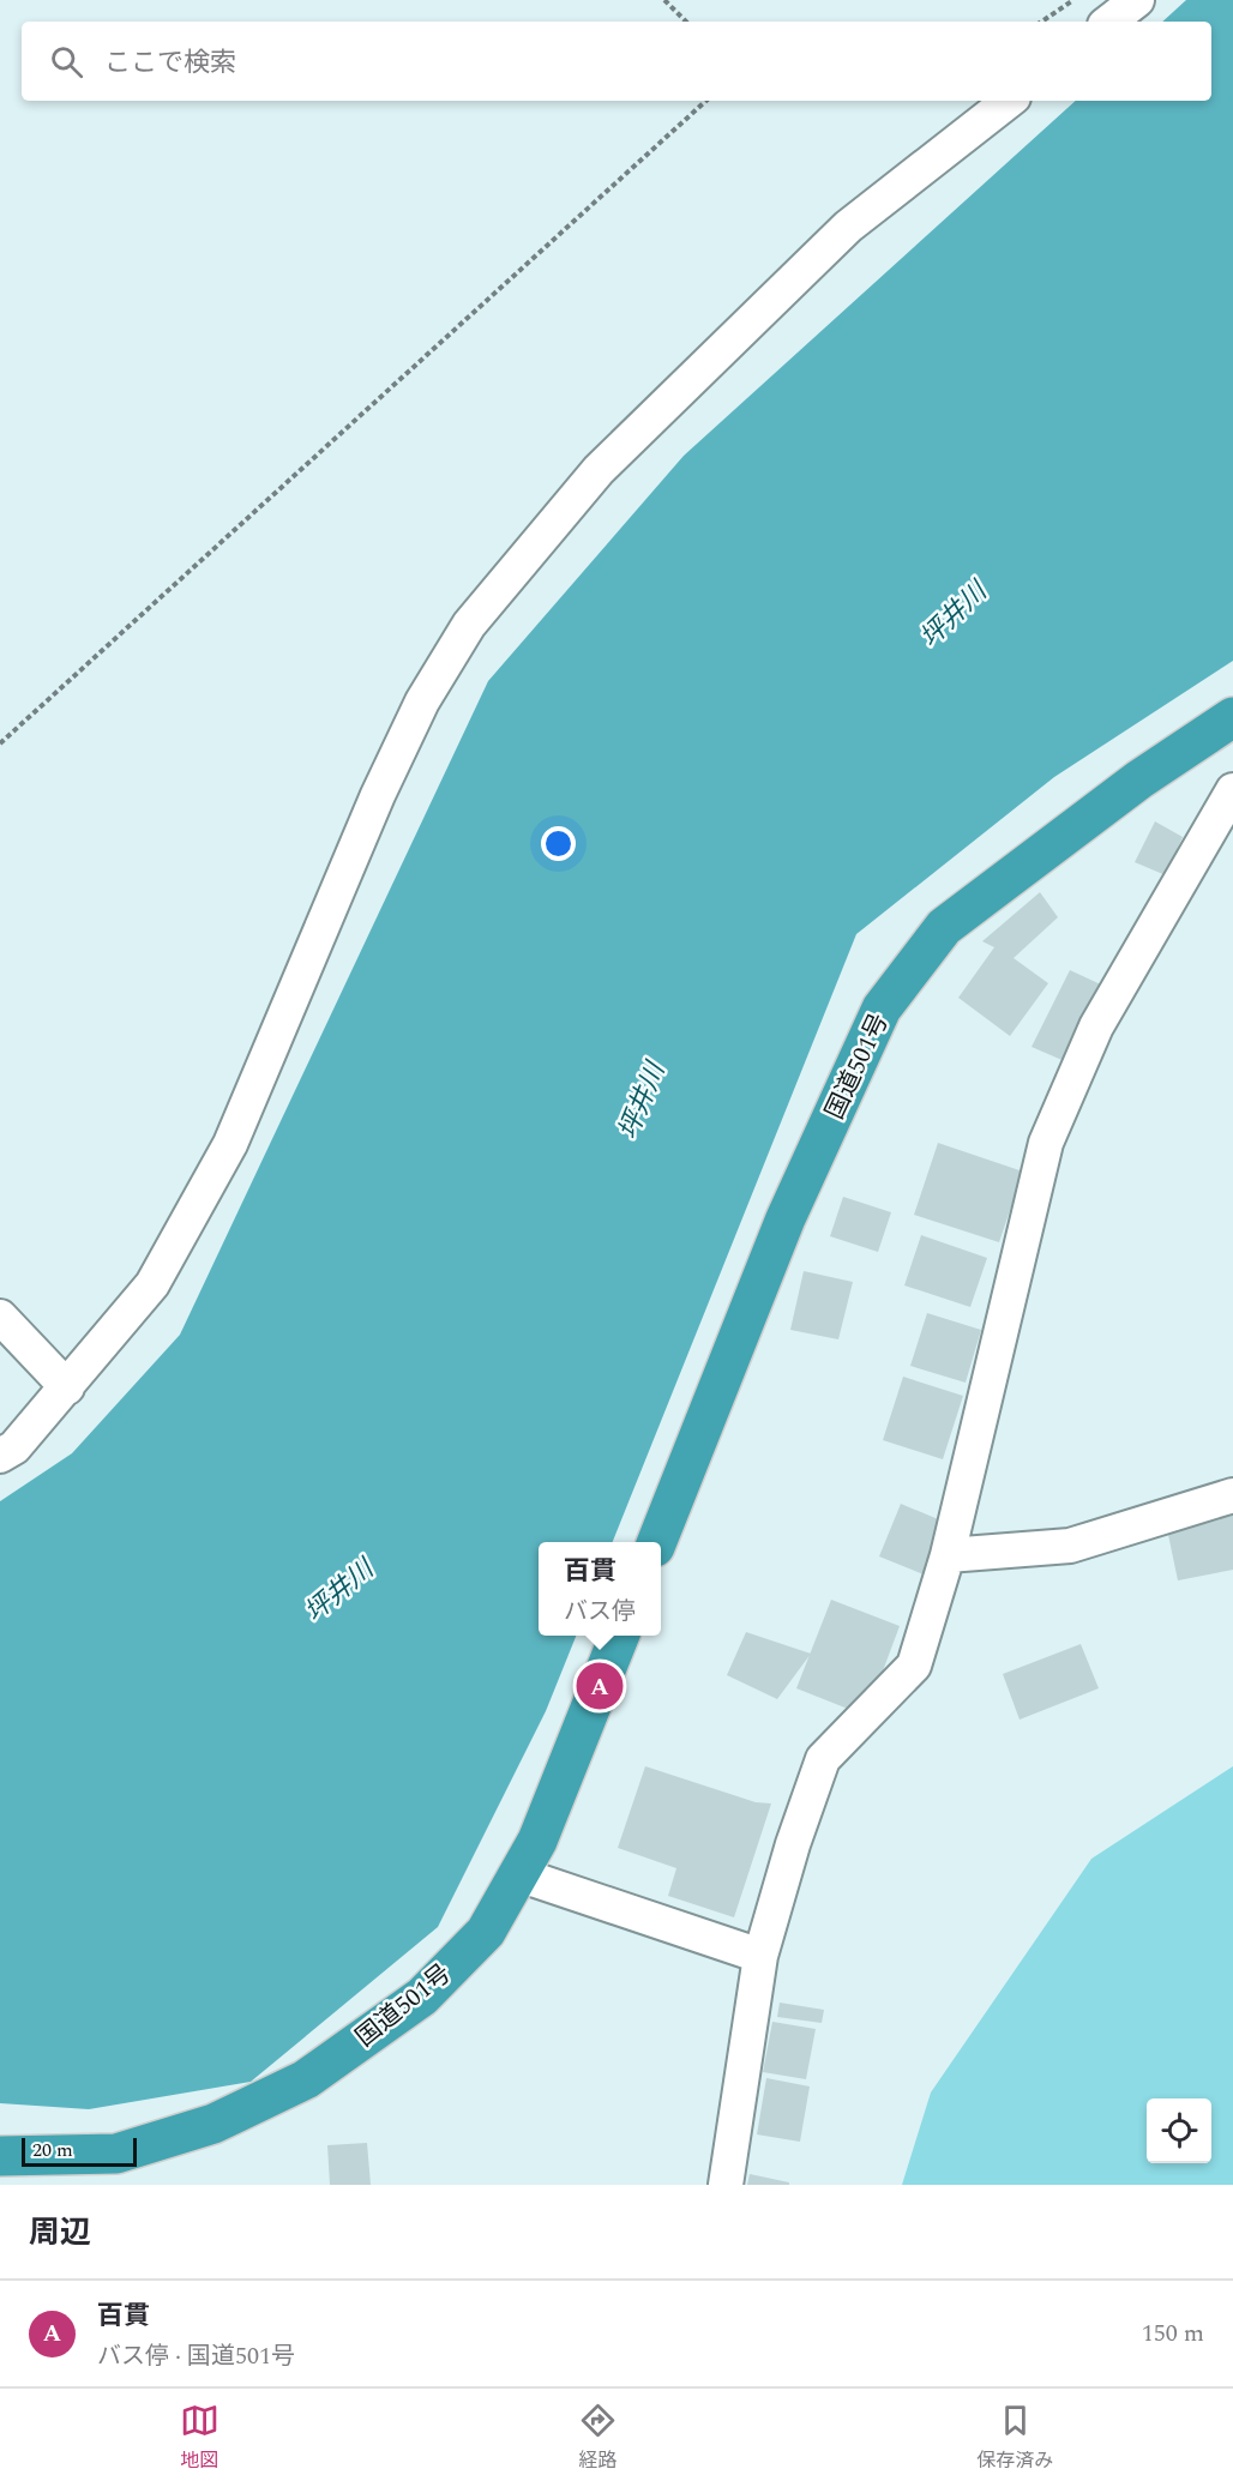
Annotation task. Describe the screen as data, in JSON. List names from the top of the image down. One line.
{"streets":{"highway":["国道501号"]},"water":["坪井川"],"scale_bar":"20 m","page":{"search":"ここで検索","popup":["百貫","バス停"],"pins":"A","scale":"20 m","heading":"周辺","list":[{"mark":"A","name":"百貫","note":"バス停 · 国道501号","value":"150 m"}],"nav":["地図","経路","保存済み"]}}
